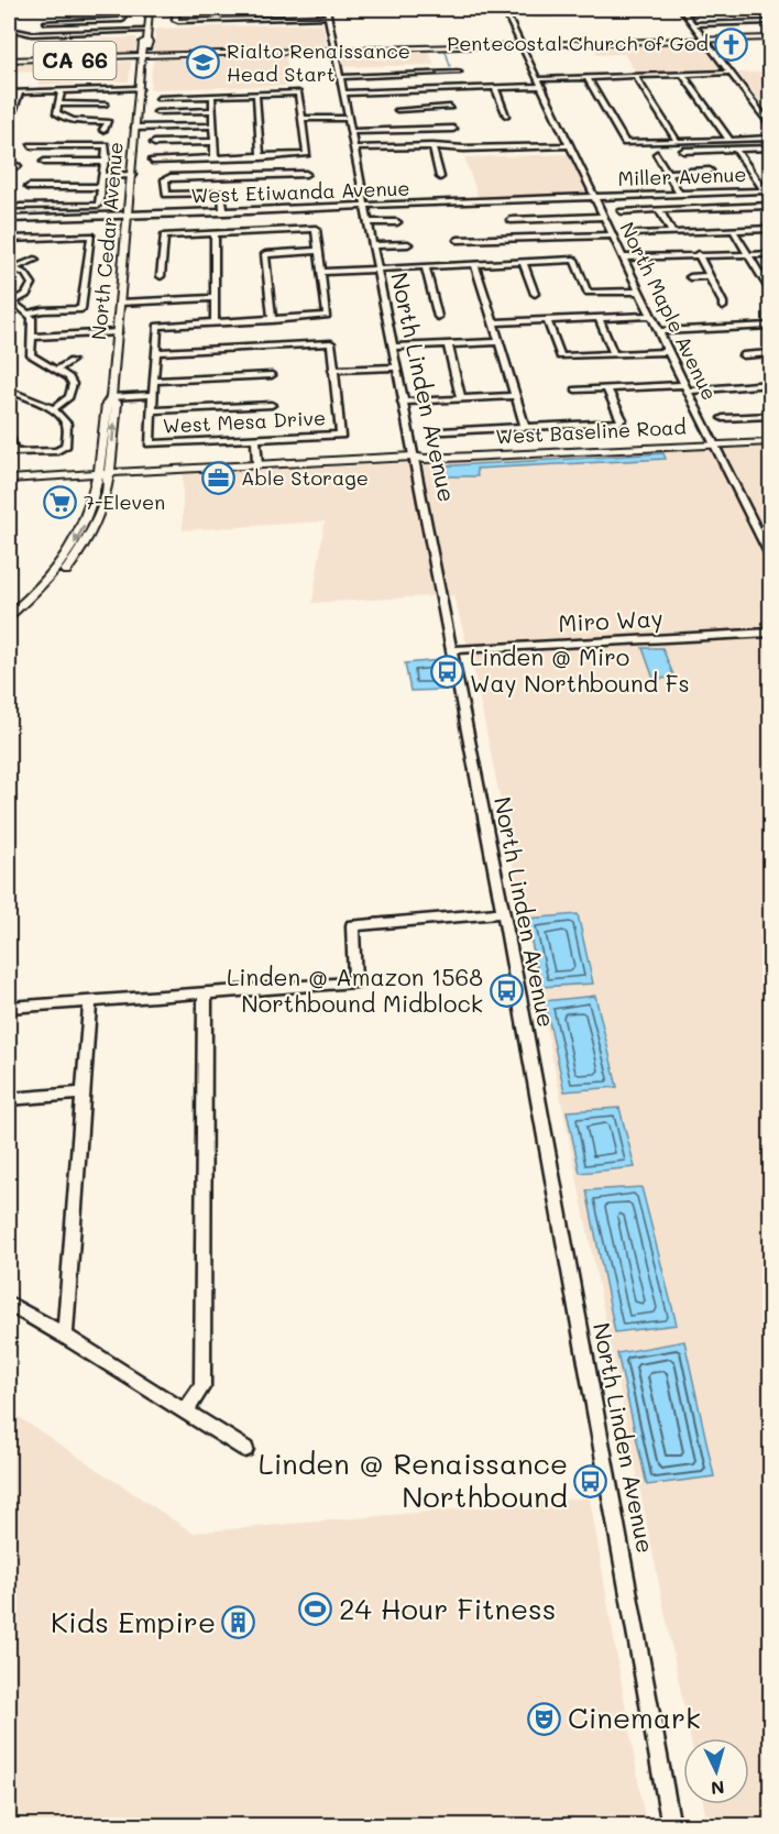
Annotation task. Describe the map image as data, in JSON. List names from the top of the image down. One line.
{"streets":{"main road":["CA 66","North Cedar Avenue","West Baseline Road"],"street":["Miller Avenue","West Etiwanda Avenue","North Maple Avenue","North Linden Avenue","West Mesa Drive","Miro Way"]},"crossings":[["CA 66","North Cedar Avenue"],["CA 66","North Maple Avenue"],["CA 66","North Linden Avenue"],["Miller Avenue","West Etiwanda Avenue"],["Miller Avenue","North Maple Avenue"],["West Etiwanda Avenue","North Cedar Avenue"],["West Etiwanda Avenue","North Maple Avenue"],["West Etiwanda Avenue","North Linden Avenue"],["North Cedar Avenue","West Baseline Road"],["North Maple Avenue","West Baseline Road"],["North Linden Avenue","West Baseline Road"],["North Linden Avenue","Miro Way"]],"places":{"church":["Pentecostal Church of God"],"school or university":["Rialto Renaissance Head Start"],"office":["Able Storage"],"supermarket":["7-Eleven"],"bus stop":["Linden @ Miro Way Northbound Fs","Linden @ Amazon 1568 Northbound Midblock","Linden @ Renaissance Northbound"],"sports":["24 Hour Fitness"],"building":["Kids Empire"],"theatre":["Cinemark"]},"north":"bottom"}
